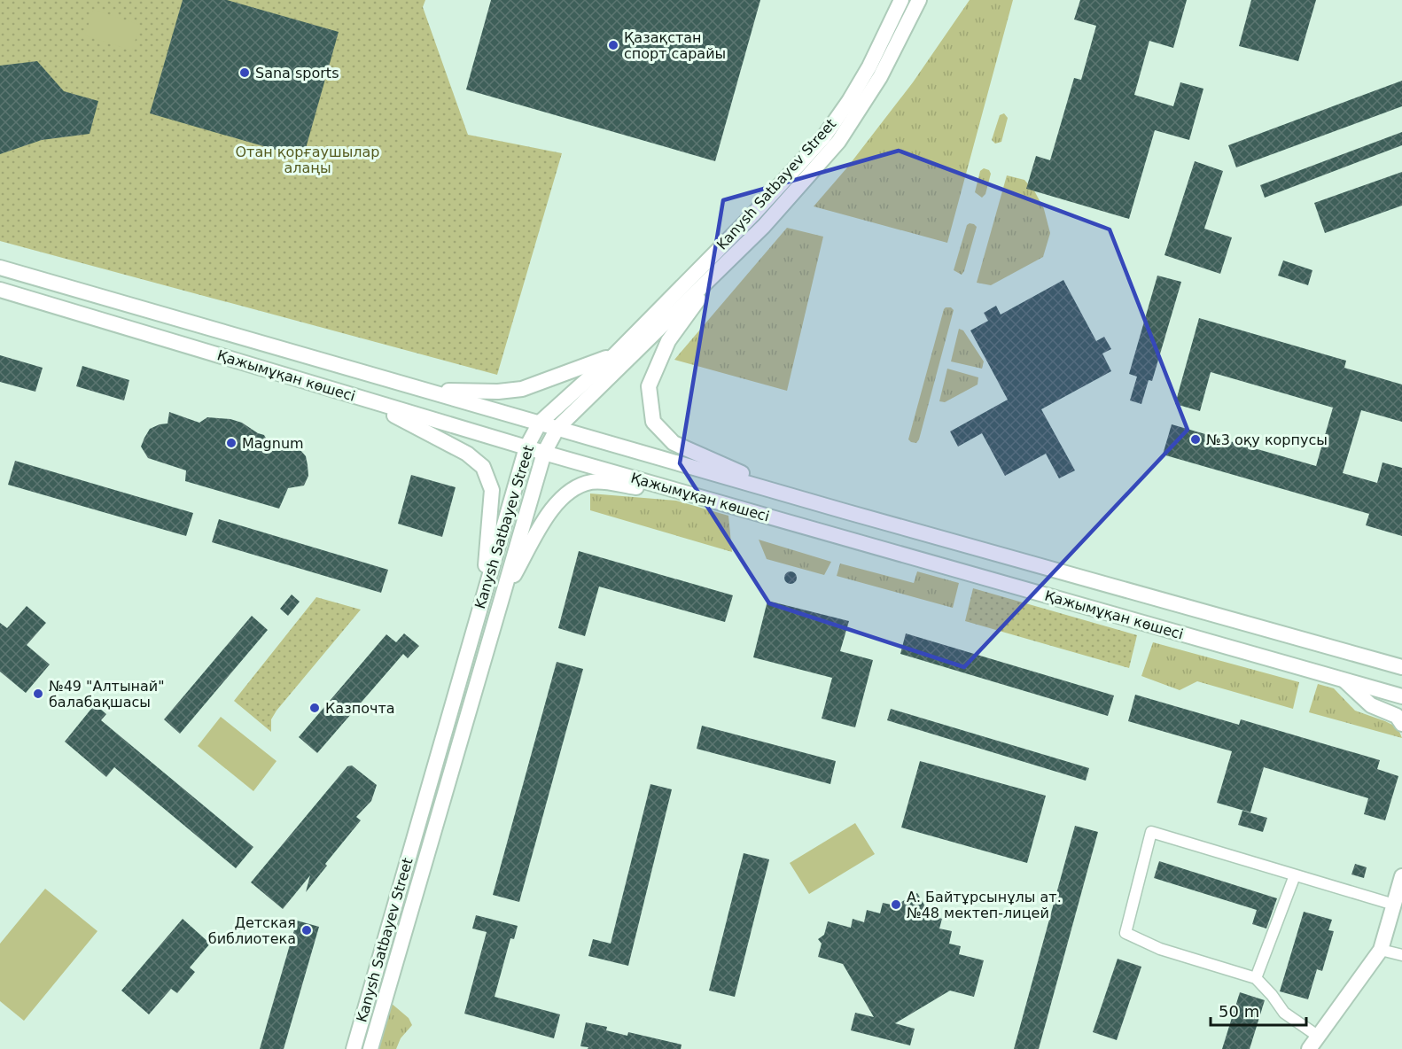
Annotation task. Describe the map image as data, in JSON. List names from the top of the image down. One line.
{"streets":{"main road":["Kanysh Satbayev Street","Қажымұқан көшесі"]},"crossings":[["Kanysh Satbayev Street","Қажымұқан көшесі"]],"parks":["Отан қорғаушылар алаңы"],"places":["Қазақстан спорт сарайы","Sana sports","№3 оқу корпусы","Magnum","№49 \"Алтынай\" балабақшасы","Казпочта","А. Байтұрсынұлы ат. №48 мектеп-лицей","Детская библиотека"],"scale_bar":"50 m"}
